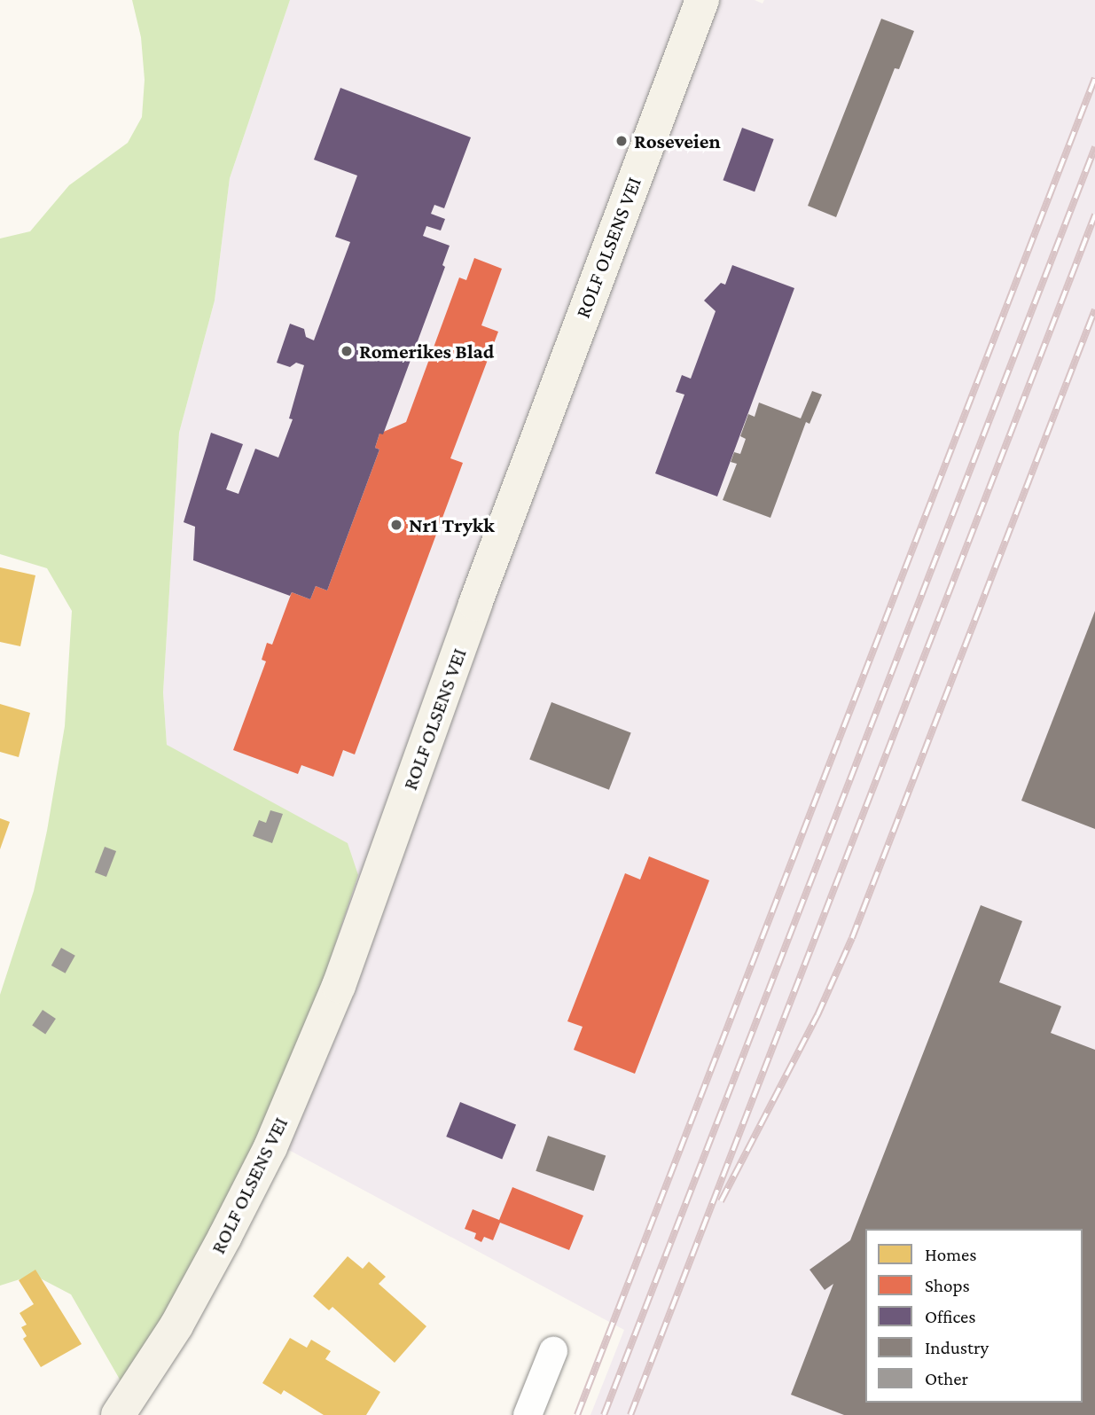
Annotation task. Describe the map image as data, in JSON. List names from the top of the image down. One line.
{"streets":{"main road":["ROLF OLSENS VEI"]},"places":["Roseveien","Romerikes Blad","Nr1 Trykk"],"legend":["Homes","Shops","Offices","Industry","Other"]}
